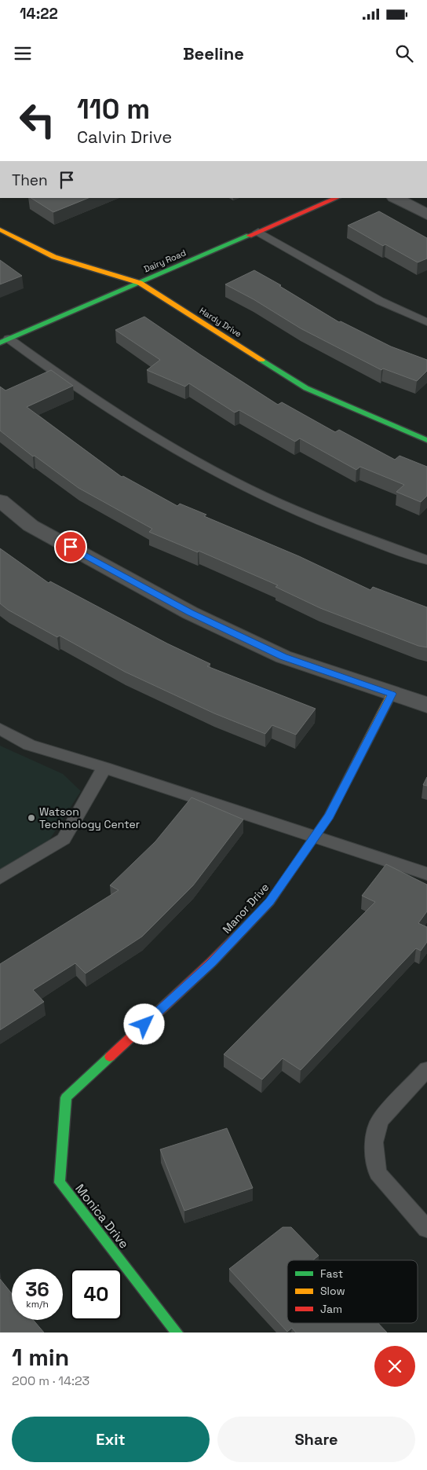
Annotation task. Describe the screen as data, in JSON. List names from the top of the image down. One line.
{"streets":{"street":["Dairy Road","Hardy Drive","Manor Drive","Monica Drive"]},"crossings":[["Dairy Road","Hardy Drive"],["Manor Drive","Monica Drive"]],"places":["Watson Technology Center"],"legend":["Fast","Slow","Jam"],"page":{"status":"14:22","header":"Beeline","turn":["110 m","Calvin Drive"],"then":"Then","speed":"36 km/h","limit":"40","heading":["1 min","200 m · 14:23"],"buttons":["Exit","Share"]}}
